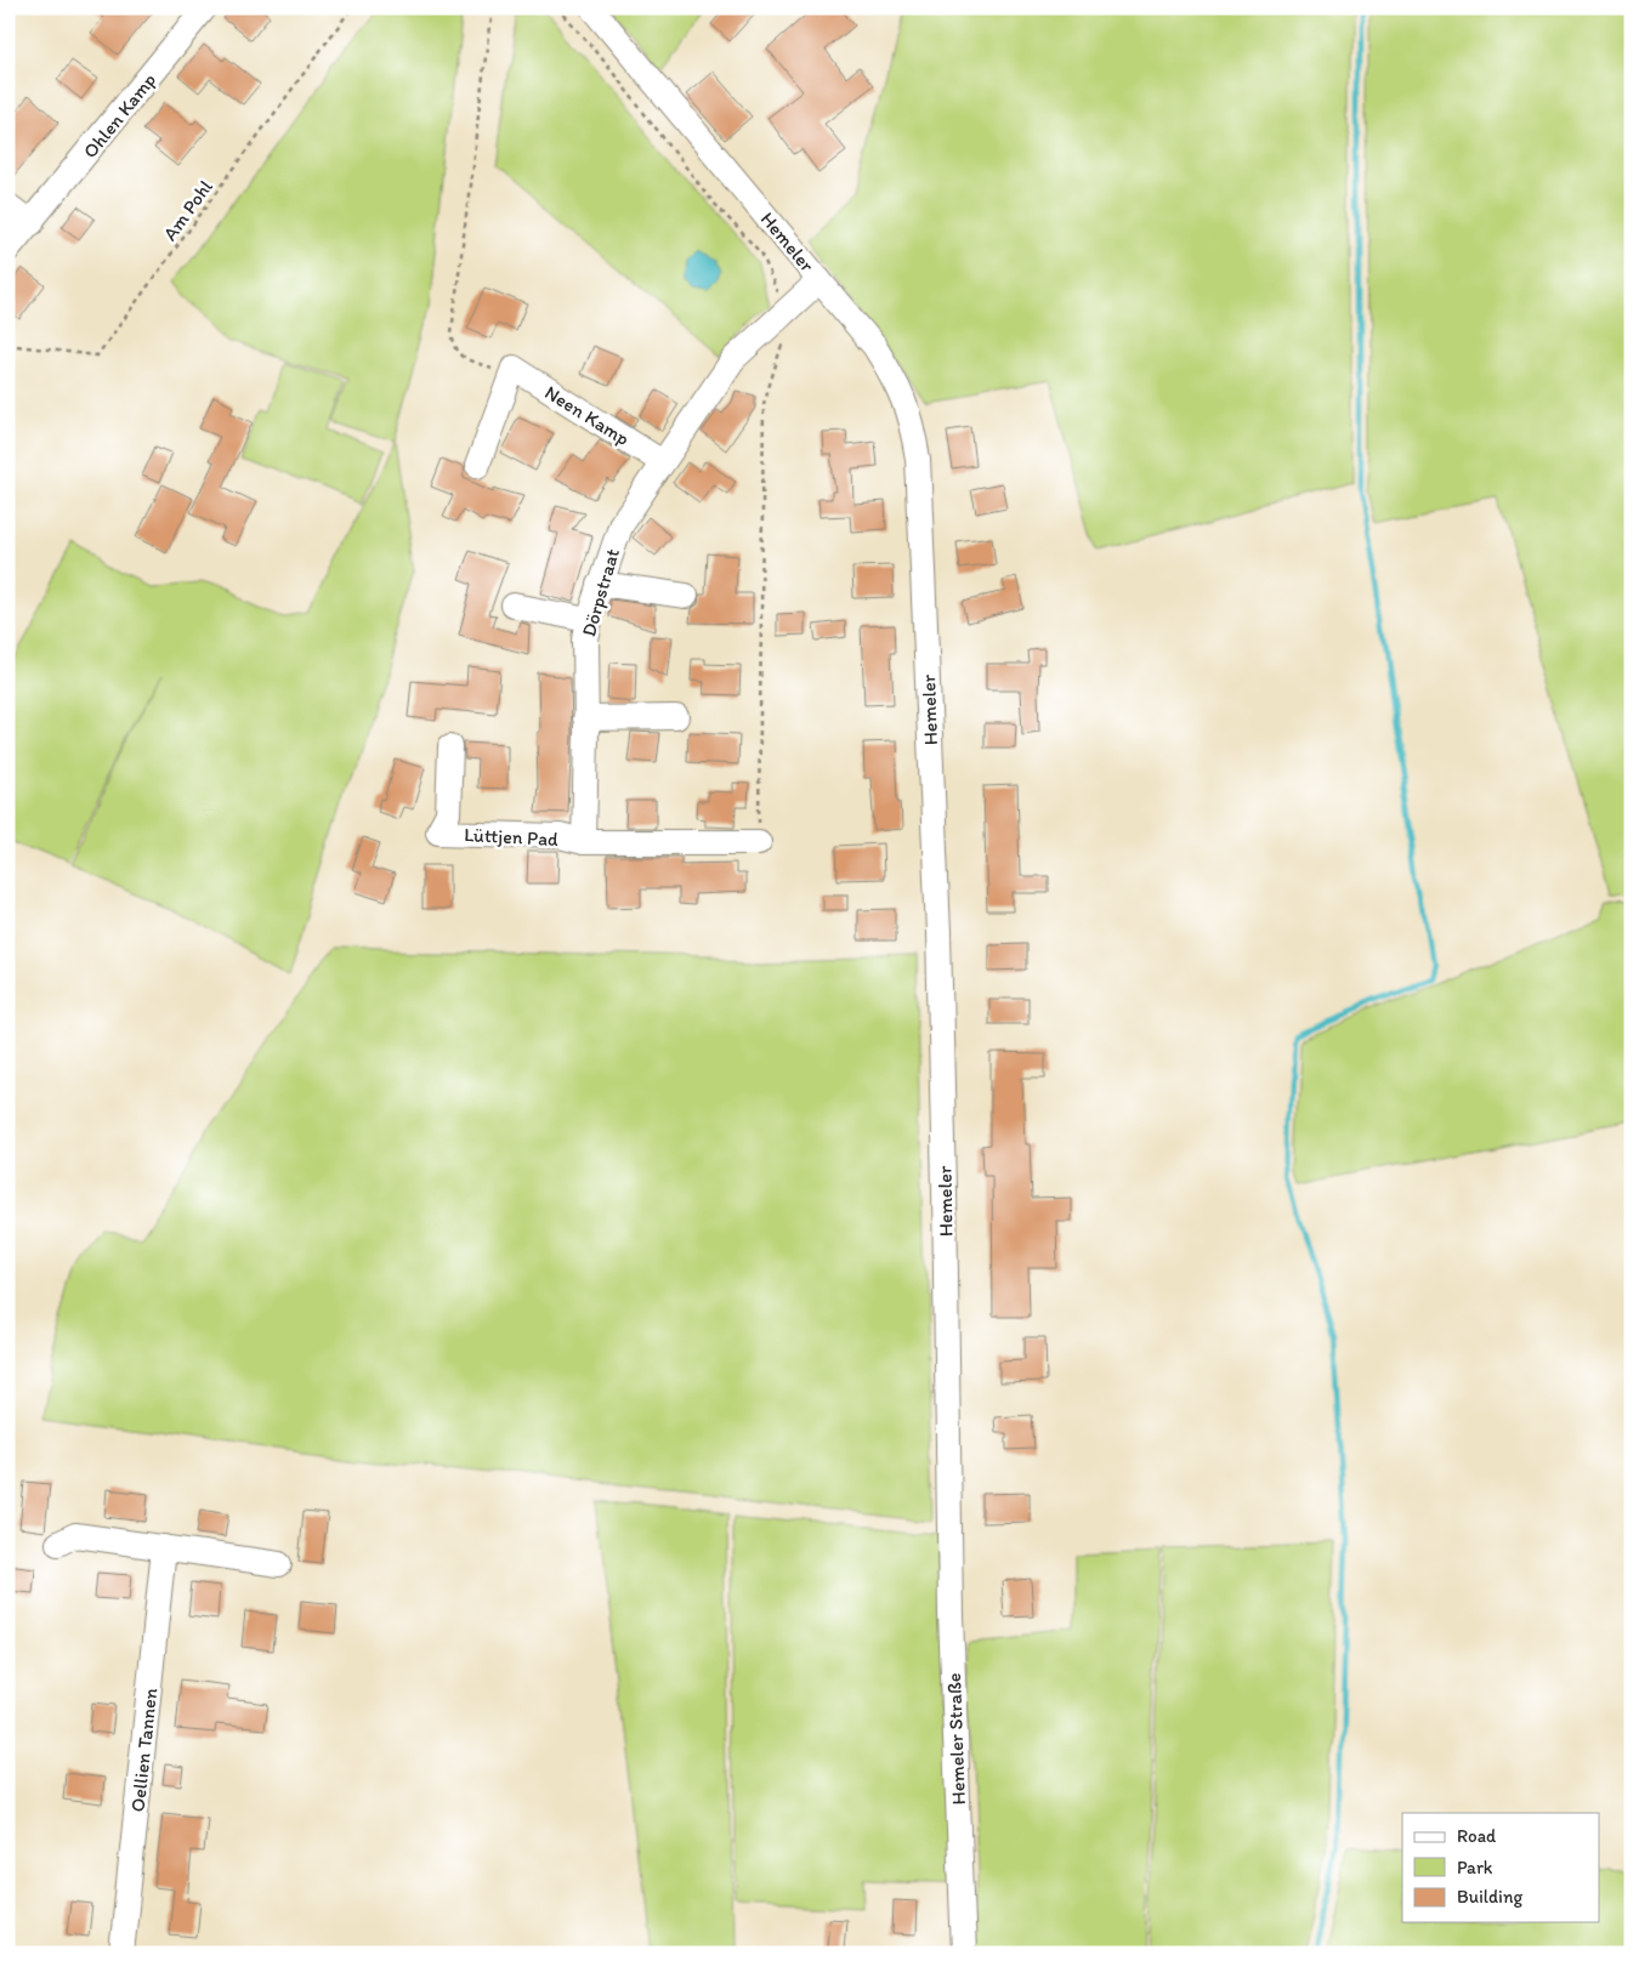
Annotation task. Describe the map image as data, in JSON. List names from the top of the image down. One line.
{"streets":{"street":["Ohlen Kamp","Hemeler","Neen Kamp","Dörpstraat","Lüttjen Pad","Hemeler Straße","Oellien Tannen"],"path":["Am Pohl"]},"crossings":[["Hemeler","Dörpstraat"],["Hemeler","Hemeler Straße"],["Neen Kamp","Dörpstraat"],["Dörpstraat","Lüttjen Pad"]],"legend":["Road","Park","Building"]}
